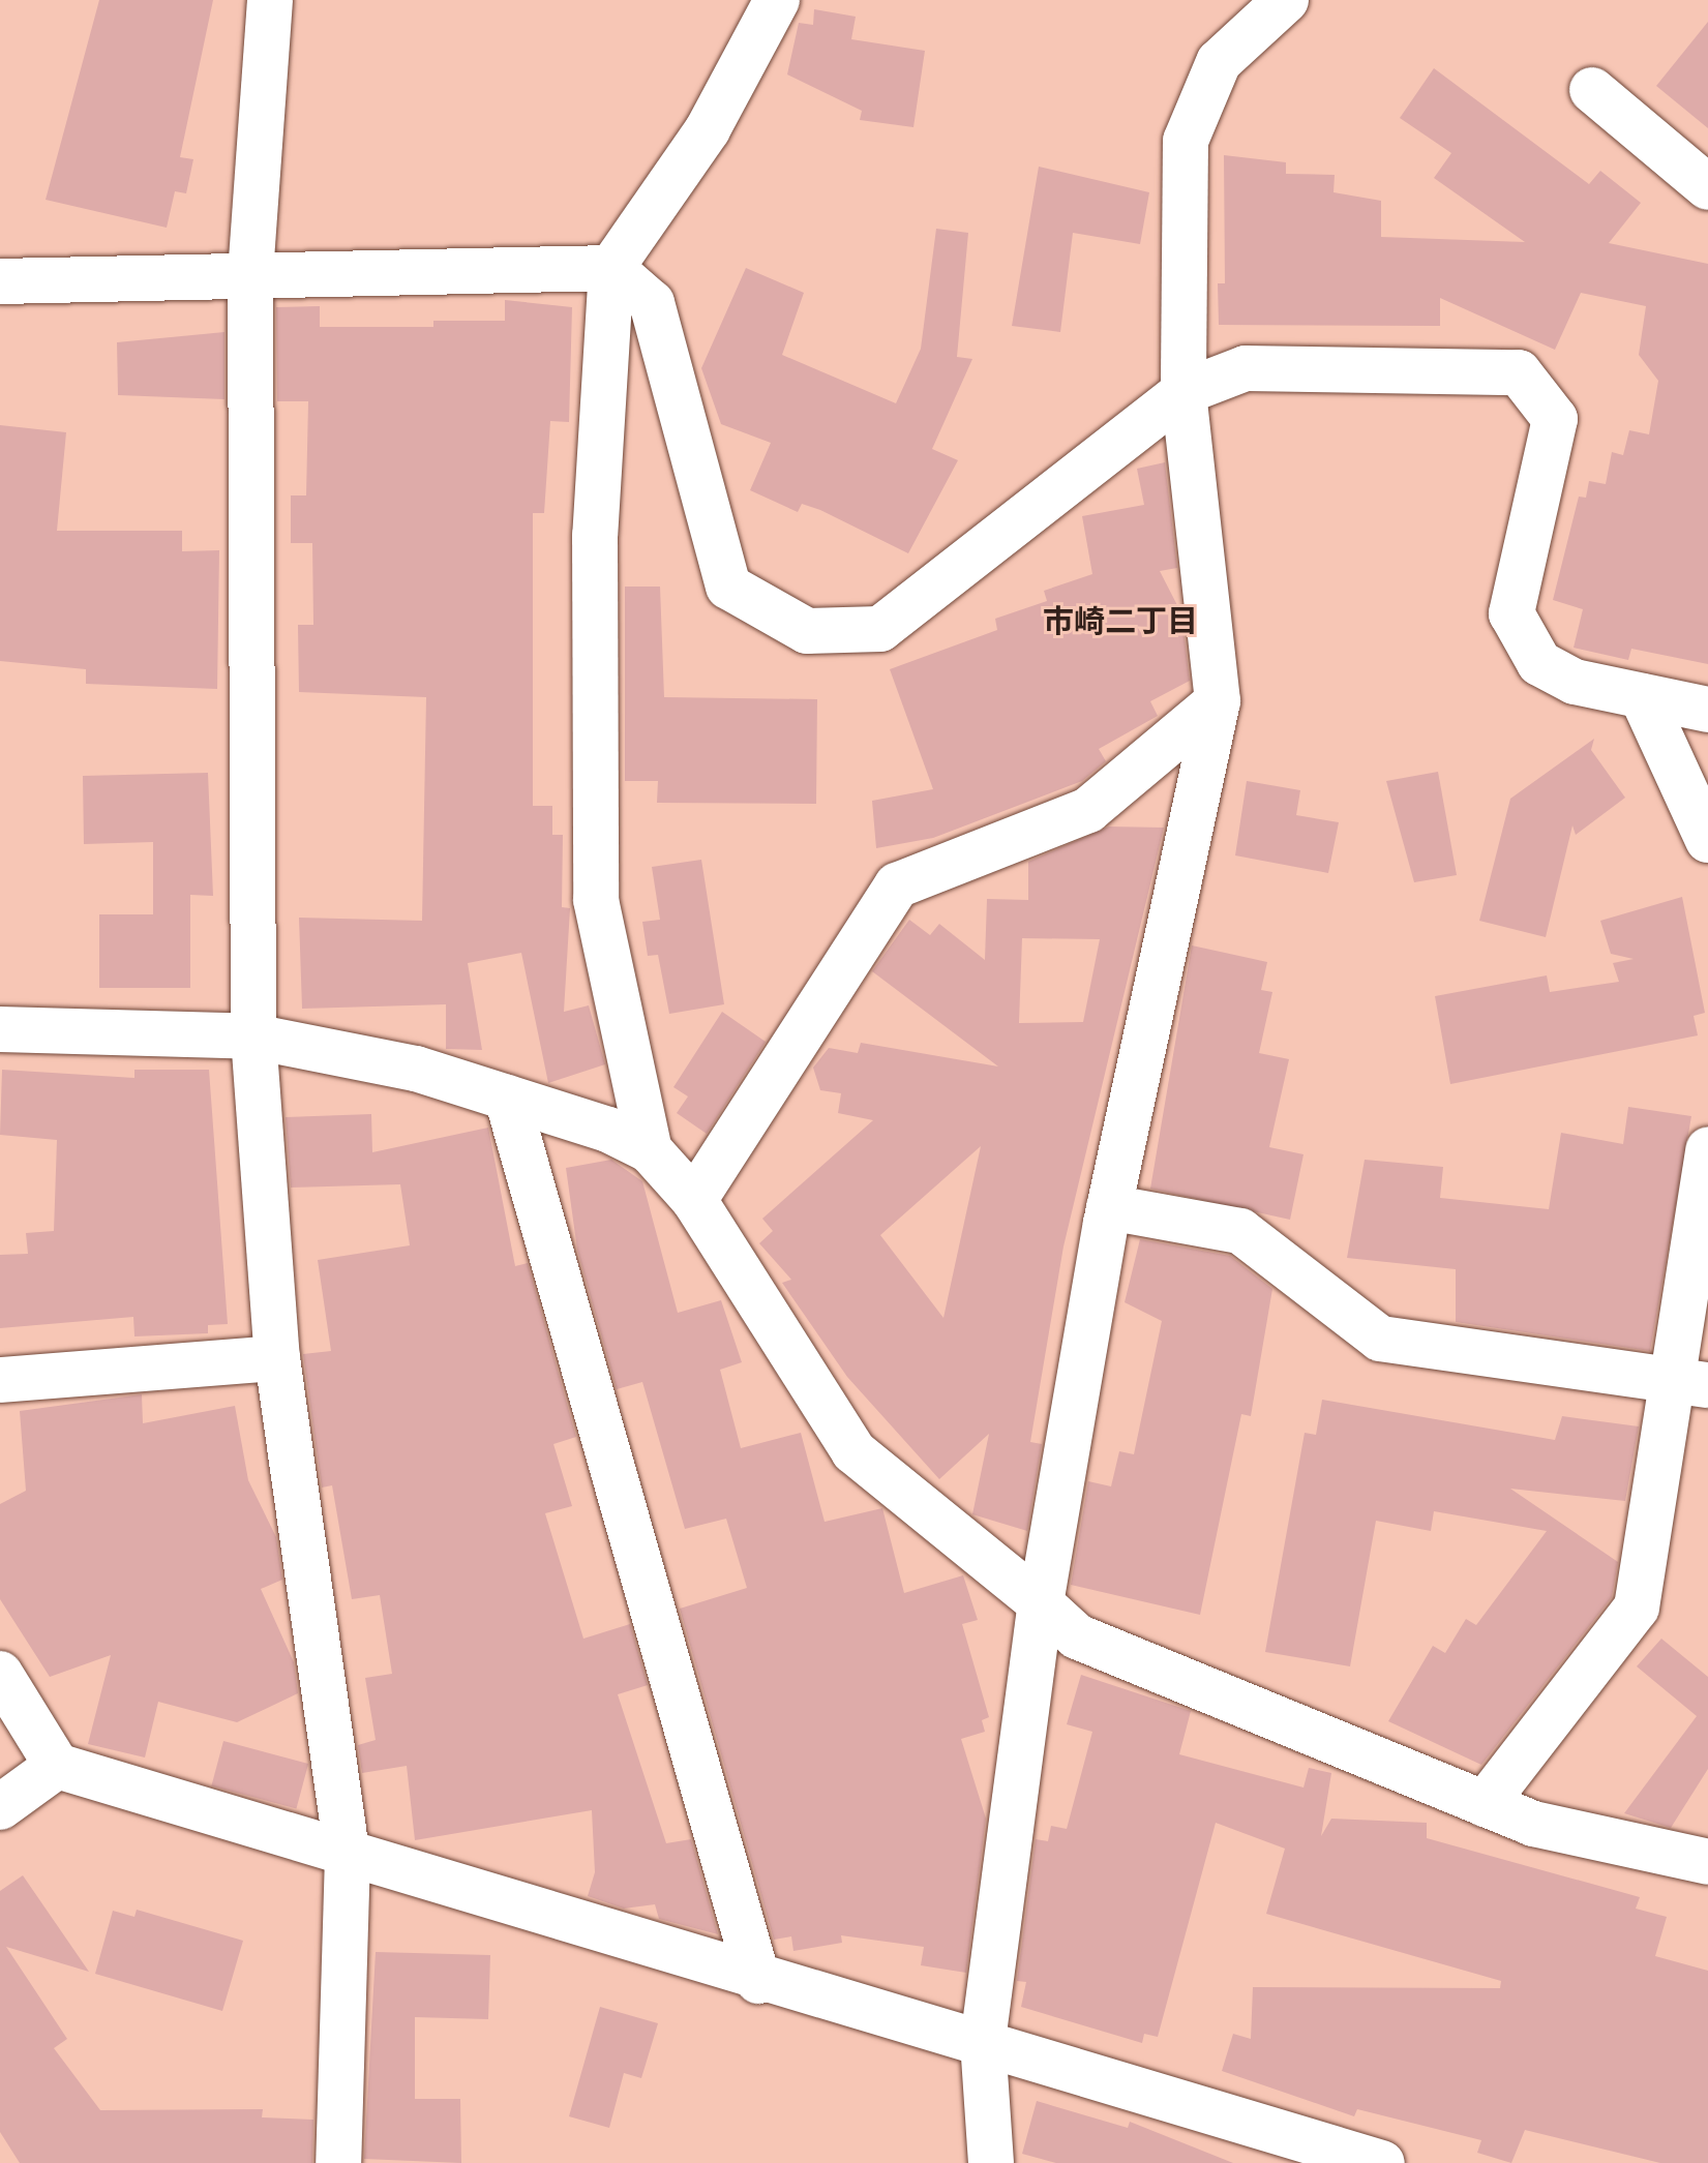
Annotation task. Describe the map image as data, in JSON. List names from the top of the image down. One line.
{"districts":["市崎二丁目"]}
